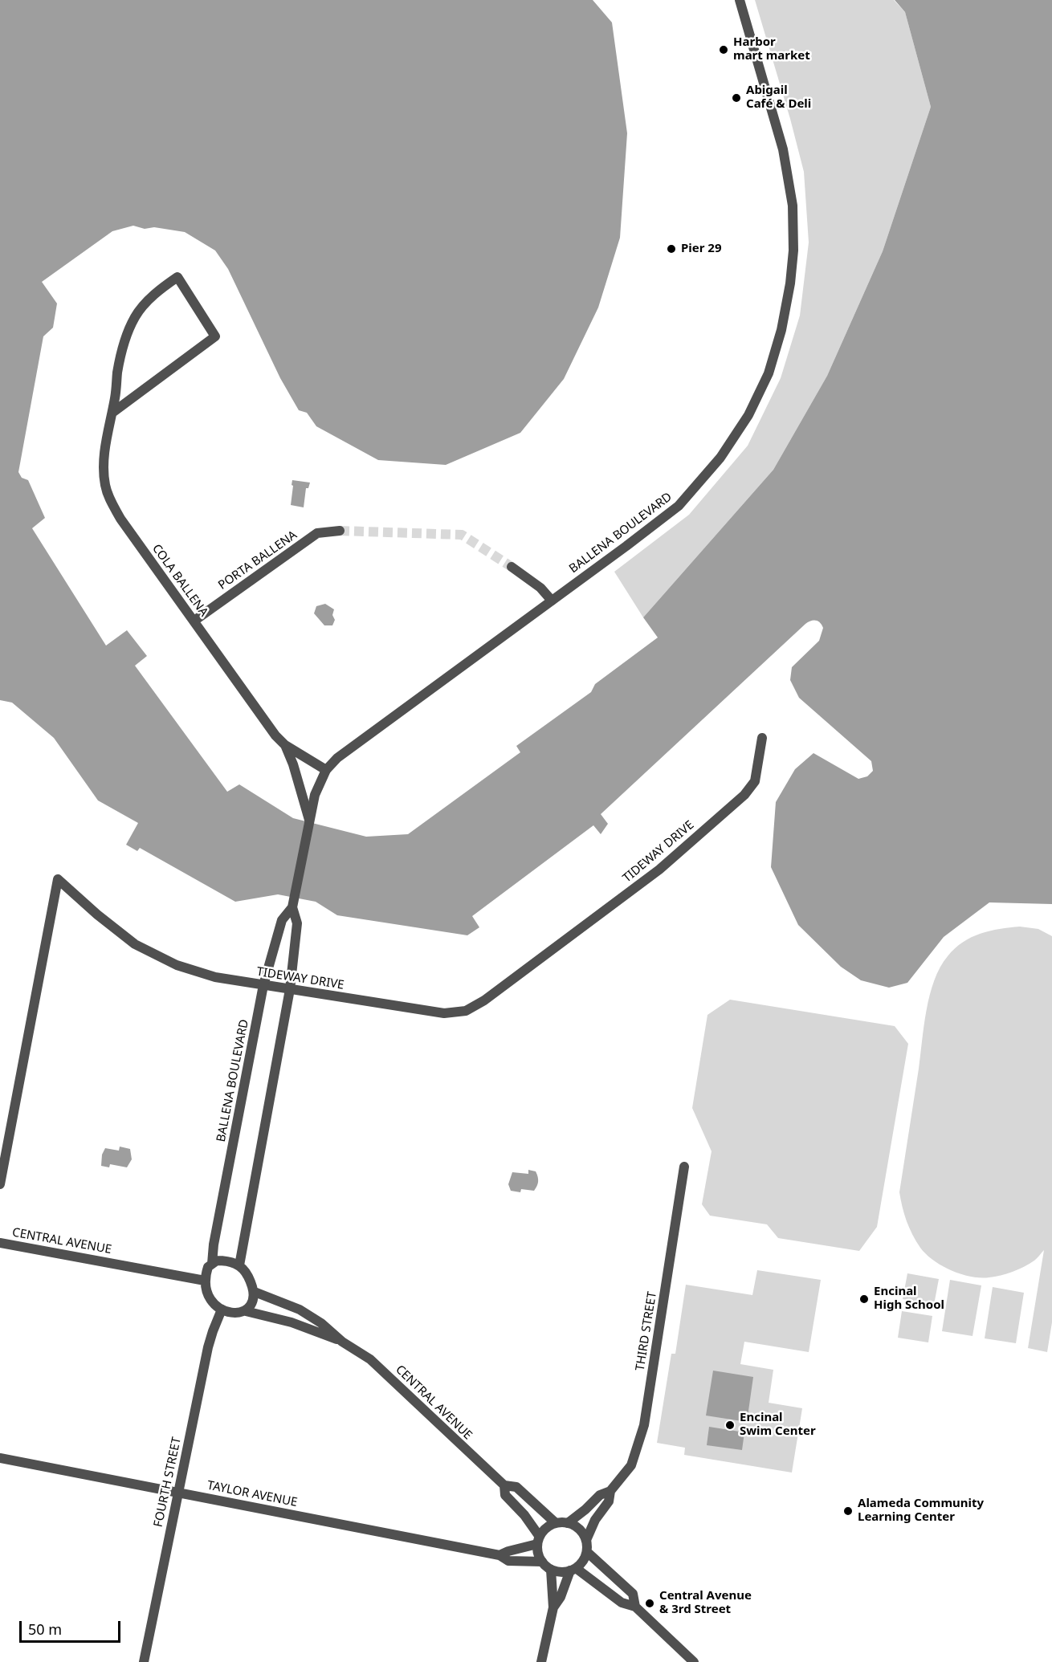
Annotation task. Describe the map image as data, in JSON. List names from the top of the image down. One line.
{"streets":{"street":["BALLENA BOULEVARD","PORTA BALLENA","COLA BALLENA","TIDEWAY DRIVE","CENTRAL AVENUE","THIRD STREET","FOURTH STREET","TAYLOR AVENUE"]},"crossings":[["BALLENA BOULEVARD","COLA BALLENA"],["BALLENA BOULEVARD","TIDEWAY DRIVE"],["BALLENA BOULEVARD","CENTRAL AVENUE"],["BALLENA BOULEVARD","FOURTH STREET"],["PORTA BALLENA","COLA BALLENA"],["CENTRAL AVENUE","THIRD STREET"],["CENTRAL AVENUE","FOURTH STREET"],["CENTRAL AVENUE","TAYLOR AVENUE"],["THIRD STREET","TAYLOR AVENUE"],["FOURTH STREET","TAYLOR AVENUE"]],"places":["Harbor mart market","Abigail Café & Deli","Pier 29","Encinal High School","Encinal Swim Center","Alameda Community Learning Center","Central Avenue & 3rd Street"],"scale_bar":"50 m"}
